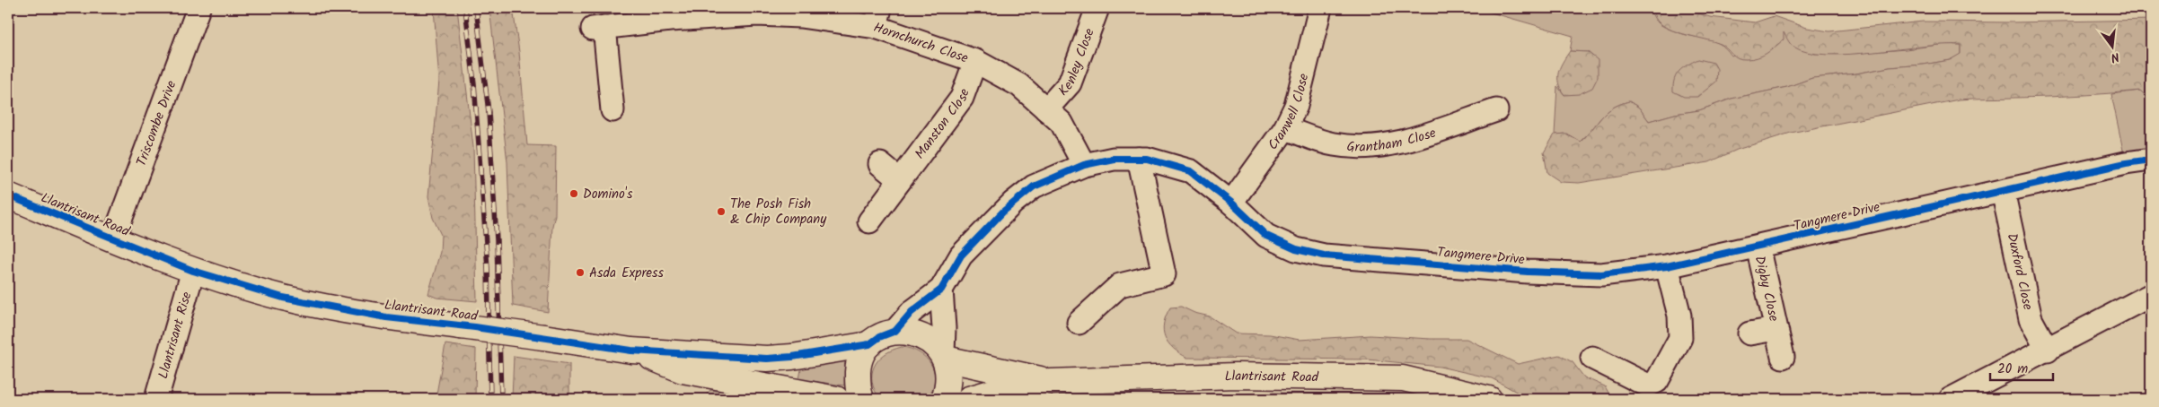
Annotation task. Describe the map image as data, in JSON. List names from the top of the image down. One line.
{"streets":{"main road":["Llantrisant Road"],"street":["Hornchurch Close","Kenley Close","Cranwell Close","Manston Close","Triscombe Drive","Grantham Close","Tangmere Drive","Duxford Close","Digby Close","Llantrisant Rise"]},"crossings":[["Hornchurch Close","Kenley Close"],["Hornchurch Close","Manston Close"],["Hornchurch Close","Tangmere Drive"],["Cranwell Close","Grantham Close"],["Cranwell Close","Tangmere Drive"],["Triscombe Drive","Llantrisant Road"],["Llantrisant Road","Llantrisant Rise"],["Tangmere Drive","Duxford Close"],["Tangmere Drive","Digby Close"]],"places":["Domino's","The Posh Fish & Chip Company","Asda Express"],"scale_bar":"20 m","north":"bottom"}
